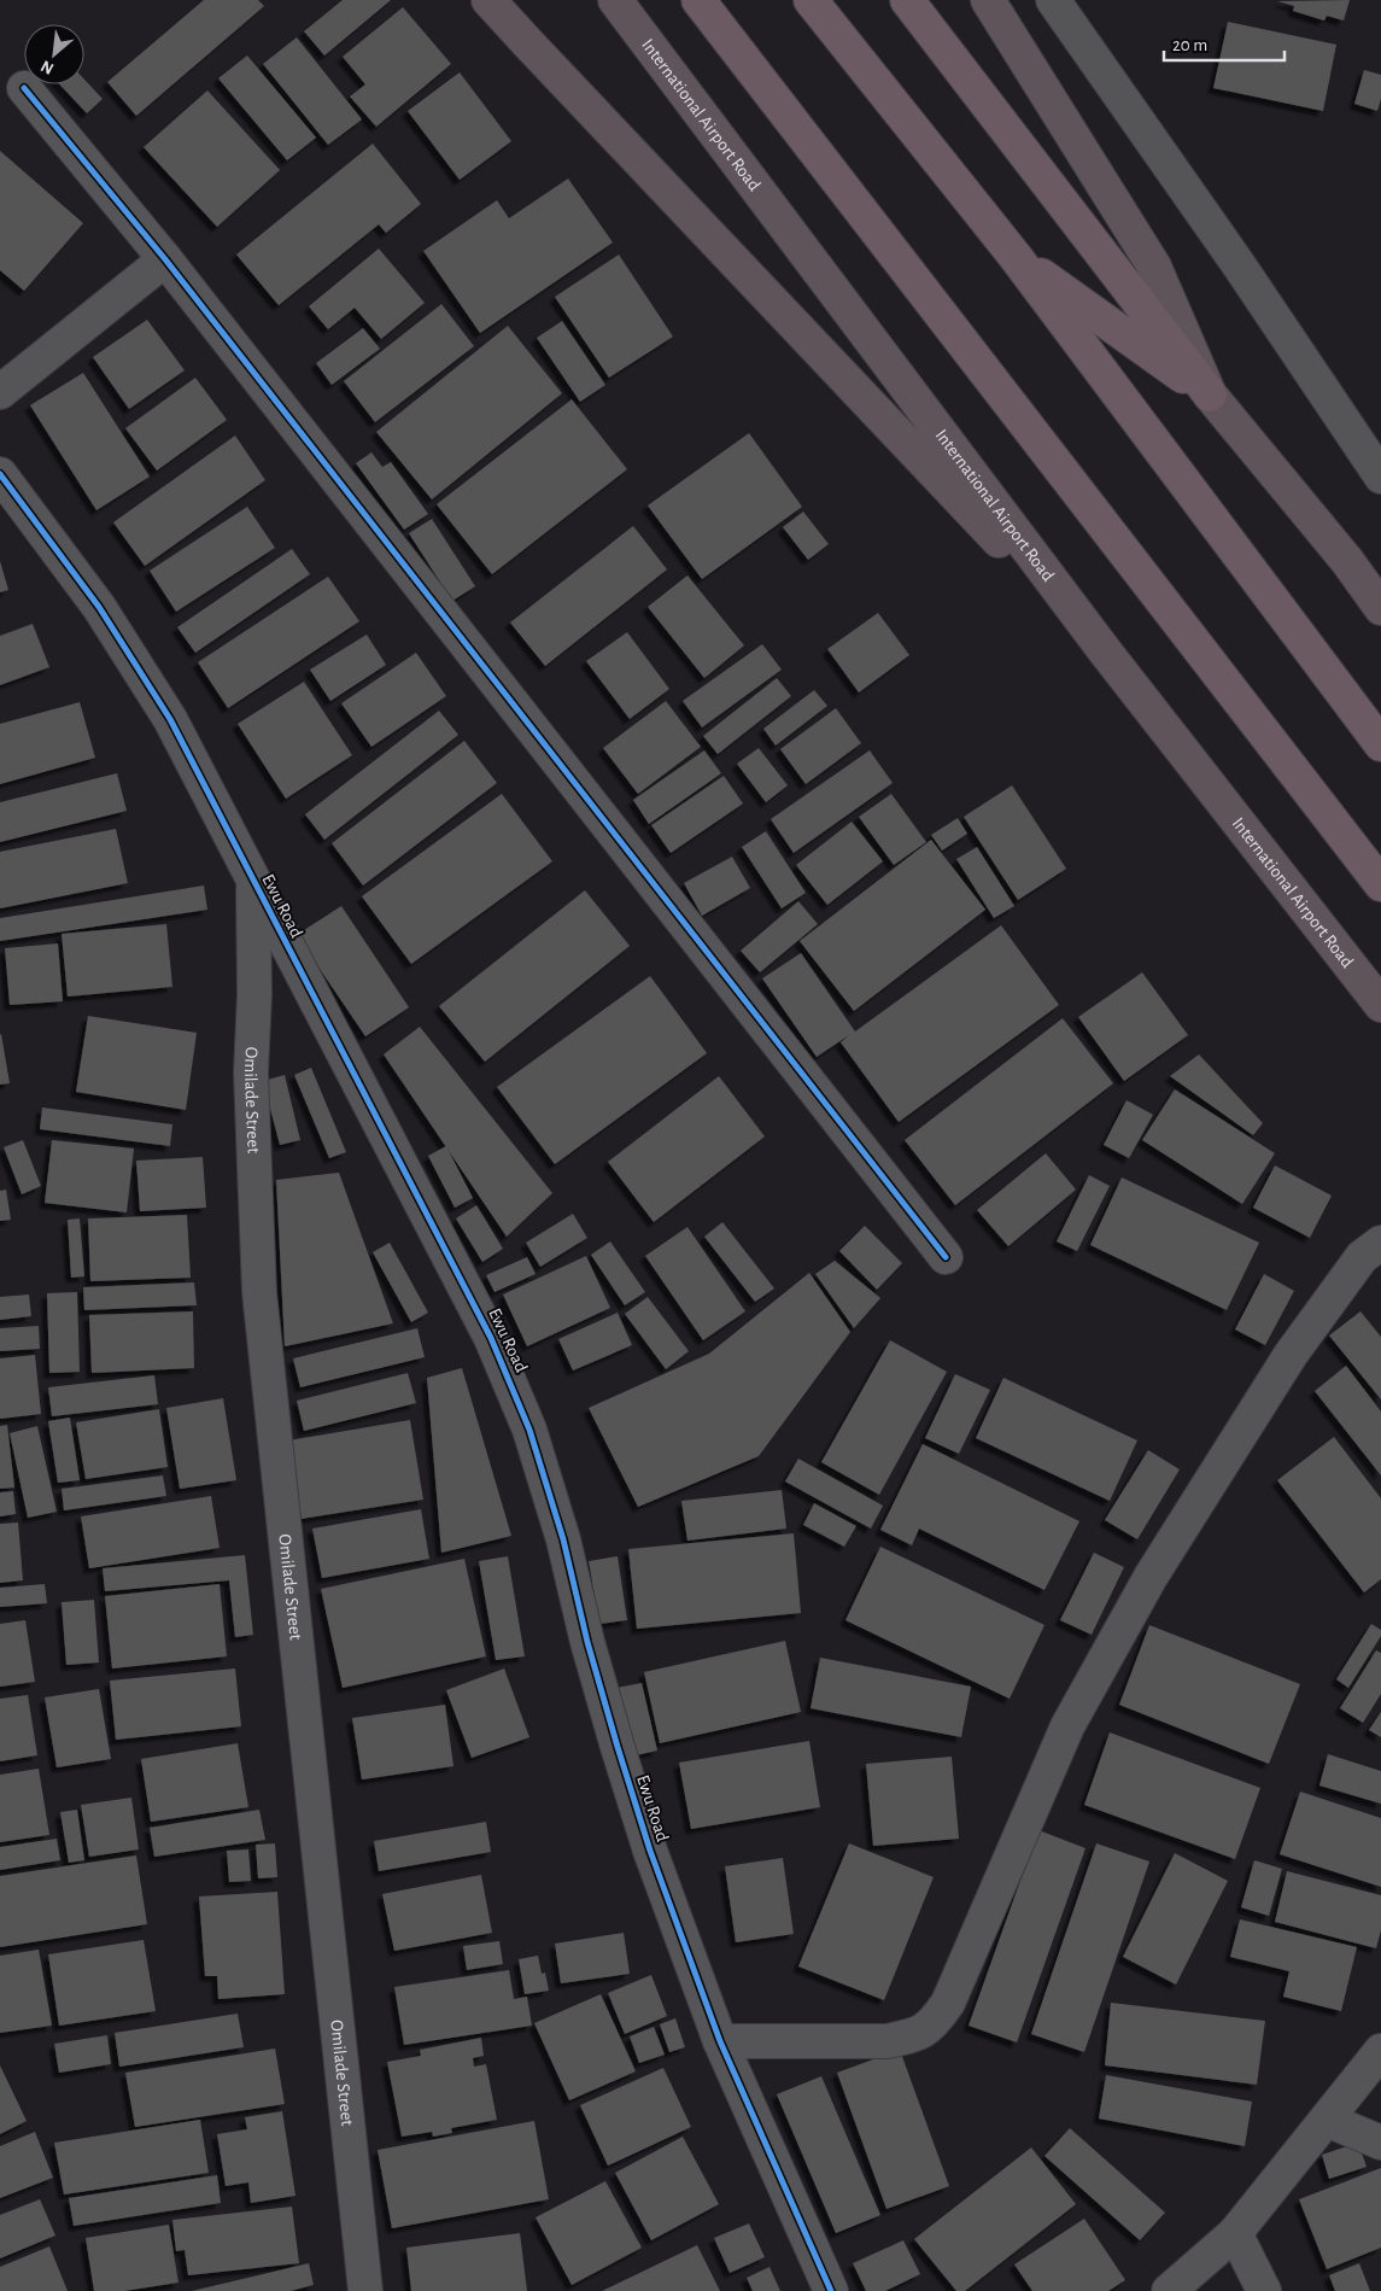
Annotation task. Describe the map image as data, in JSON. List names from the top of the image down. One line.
{"streets":{"main road":["International Airport Road"],"street":["Ewu Road","Omilade Street"]},"crossings":[["Ewu Road","Omilade Street"]],"scale_bar":"20 m","north":"bottom left"}
